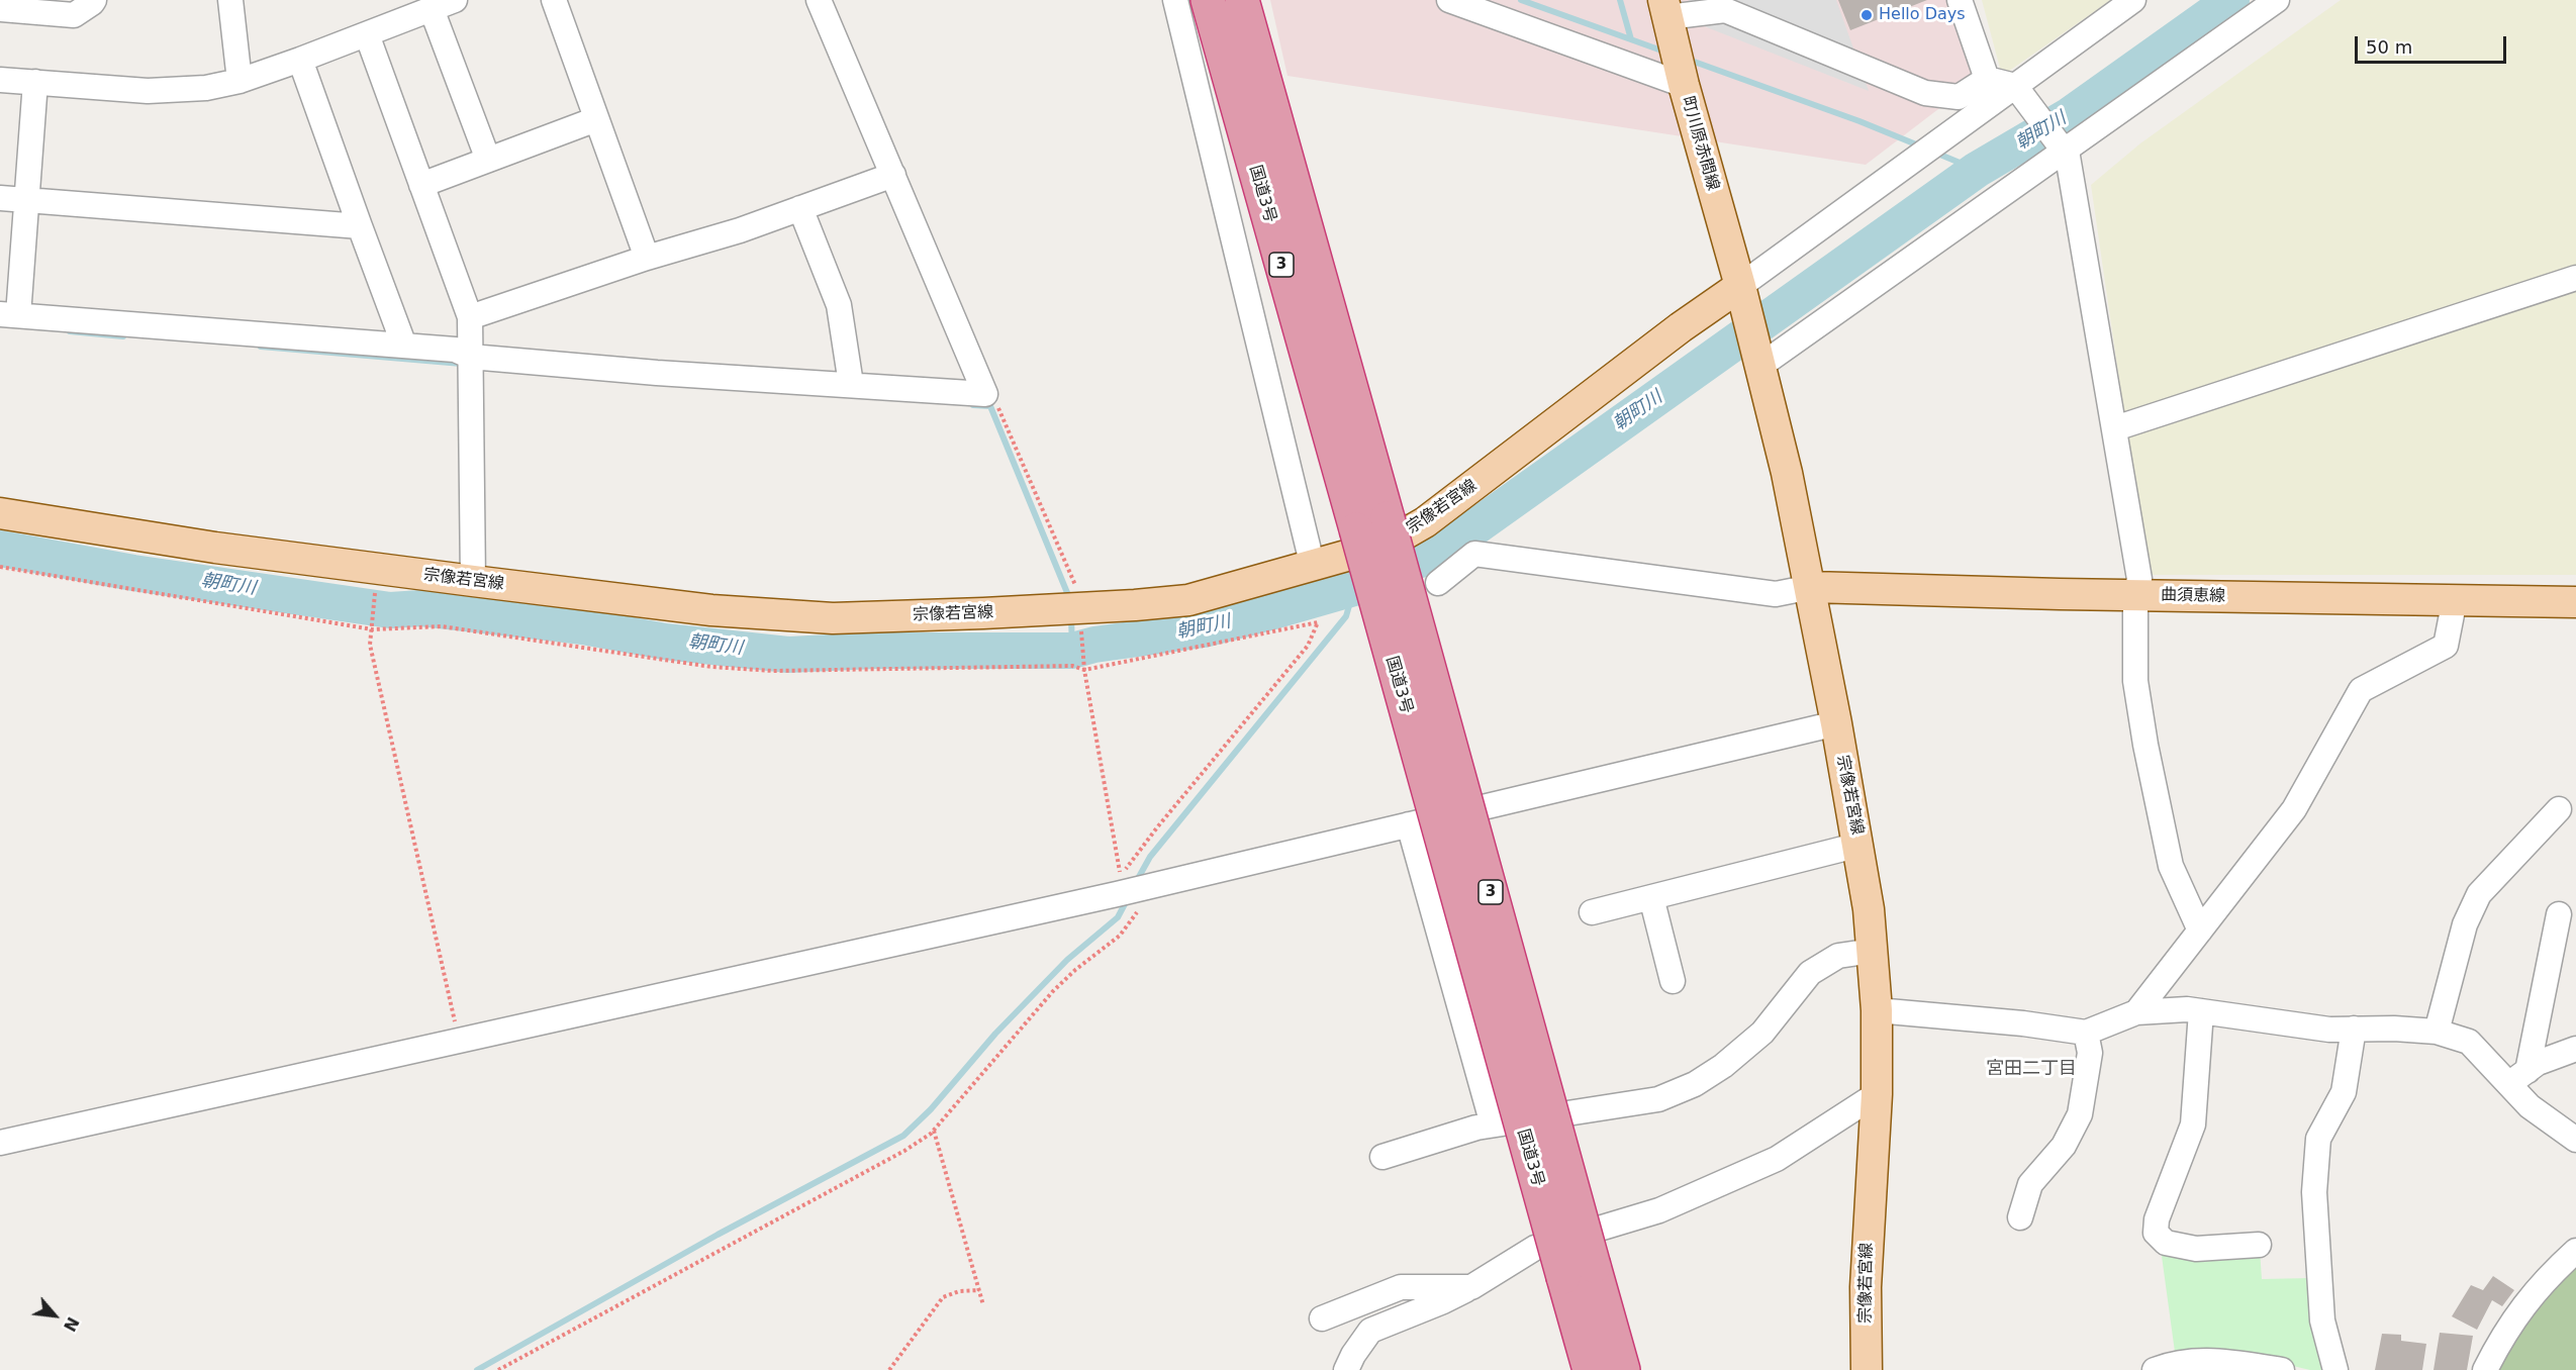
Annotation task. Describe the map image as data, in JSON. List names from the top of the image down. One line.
{"streets":{"highway":["国道3号","3"],"main road":["町川原赤間線","宗像若宮線","曲須恵線"]},"crossings":[["町川原赤間線","宗像若宮線"],["宗像若宮線","曲須恵線"]],"districts":["宮田二丁目"],"water":["朝町川"],"places":["Hello Days"],"scale_bar":"50 m","north":"bottom right"}
